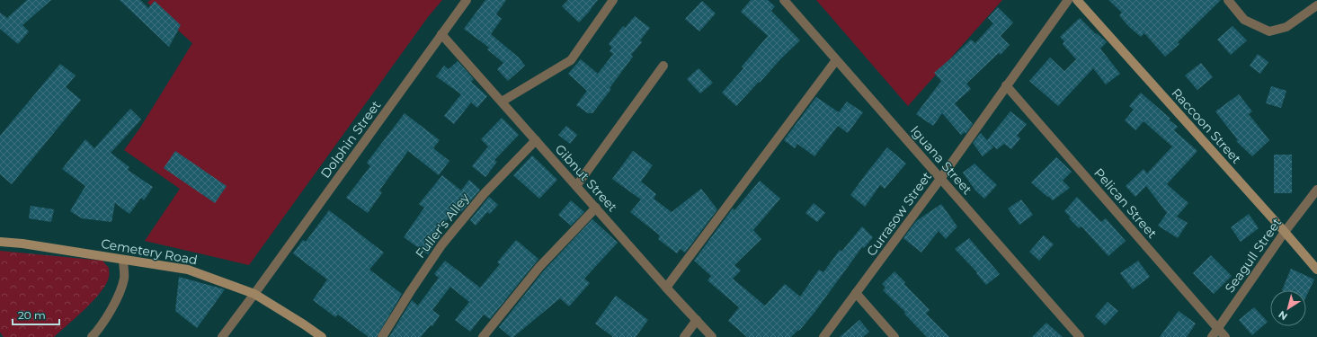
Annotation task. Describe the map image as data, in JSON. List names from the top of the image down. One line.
{"streets":{"street":["Raccoon Street","Dolphin Street","Iguana Street","Gibnut Street","Pelican Street","Currasow Street","Fuller's Alley","Cemetery Road","Seagull Street"]},"crossings":[["Raccoon Street","Seagull Street"],["Dolphin Street","Gibnut Street"],["Dolphin Street","Cemetery Road"],["Iguana Street","Currasow Street"],["Gibnut Street","Fuller's Alley"],["Pelican Street","Currasow Street"],["Pelican Street","Seagull Street"]],"scale_bar":"20 m","north":"bottom left"}
